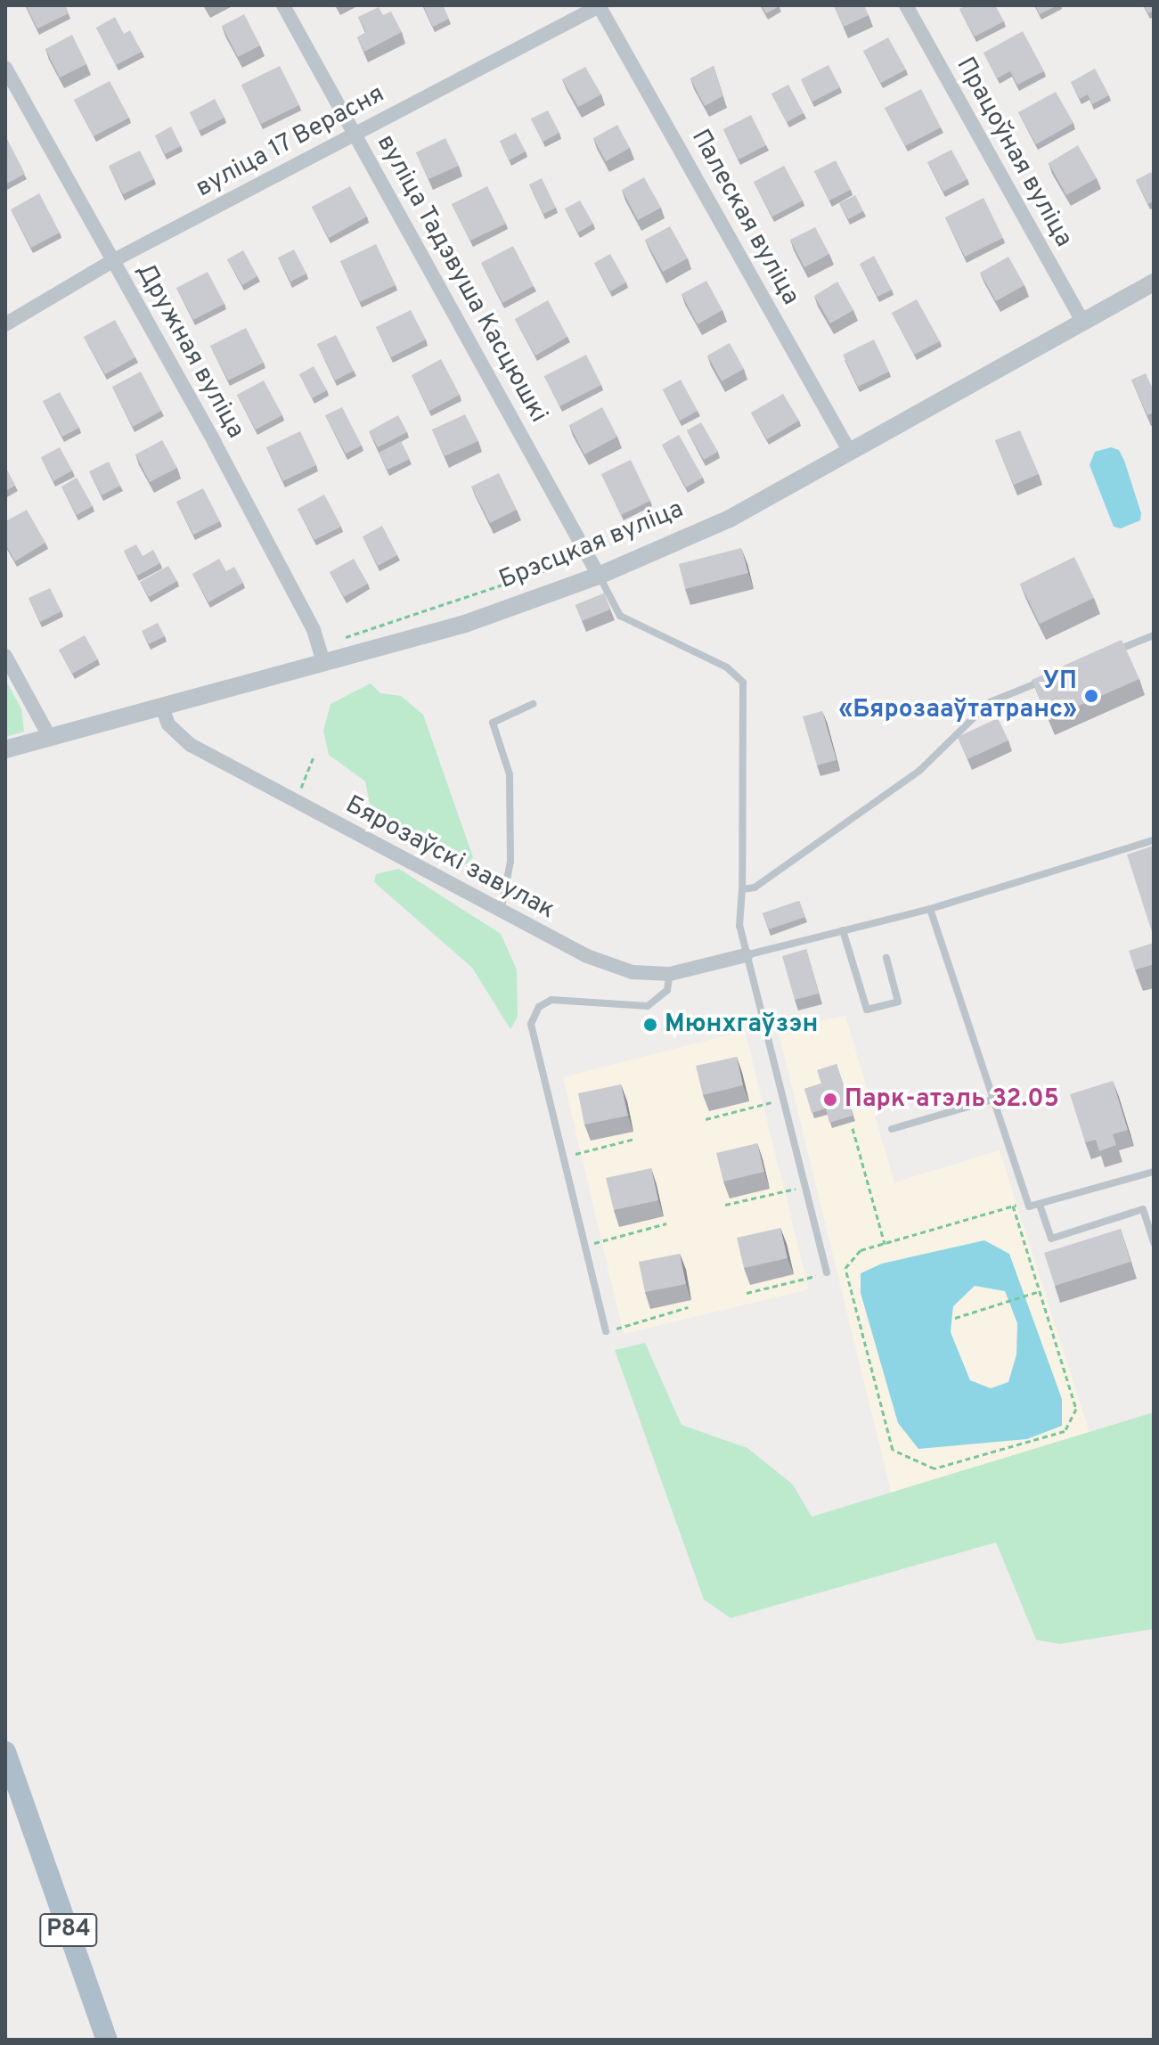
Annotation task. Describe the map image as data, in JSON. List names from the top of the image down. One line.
{"streets":{"main road":["Р84"],"street":["вуліца 17 Верасня","Працоўная вуліца","Палеская вуліца","вуліца Тадэвуша Касцюшкі","Дружная вуліца","Брэсцкая вуліца","Бярозаўскі завулак"]},"crossings":[["вуліца 17 Верасня","Палеская вуліца"],["вуліца 17 Верасня","вуліца Тадэвуша Касцюшкі"],["вуліца 17 Верасня","Дружная вуліца"],["Працоўная вуліца","Брэсцкая вуліца"],["Палеская вуліца","Брэсцкая вуліца"],["вуліца Тадэвуша Касцюшкі","Брэсцкая вуліца"],["Дружная вуліца","Брэсцкая вуліца"],["Брэсцкая вуліца","Бярозаўскі завулак"]],"places":["УП «Бярозааўтатранс»","Мюнхгаўзэн","Парк-атэль 32.05"]}
